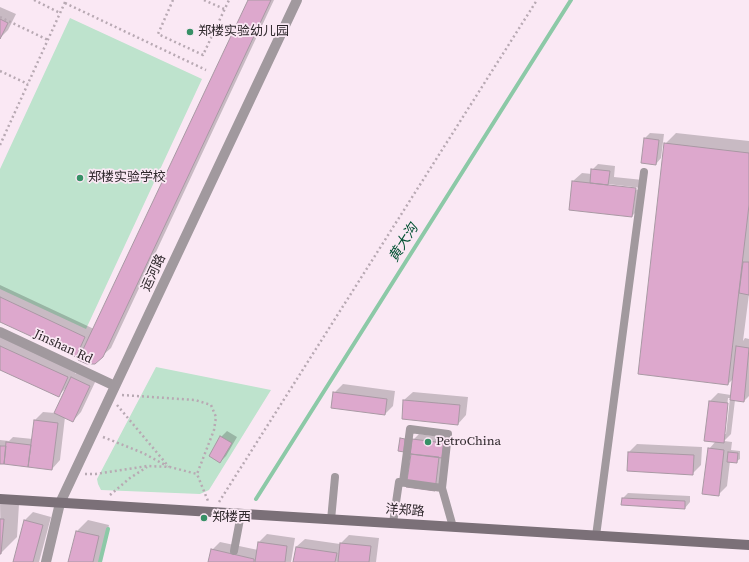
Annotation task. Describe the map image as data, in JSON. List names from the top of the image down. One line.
{"streets":{"main road":["洋郑路"],"street":["运河路","Jinshan Rd"]},"crossings":[["运河路","Jinshan Rd"],["运河路","洋郑路"]],"water":["黄大沟"],"places":["郑楼实验幼儿园","郑楼实验学校","PetroChina","郑楼西"]}
